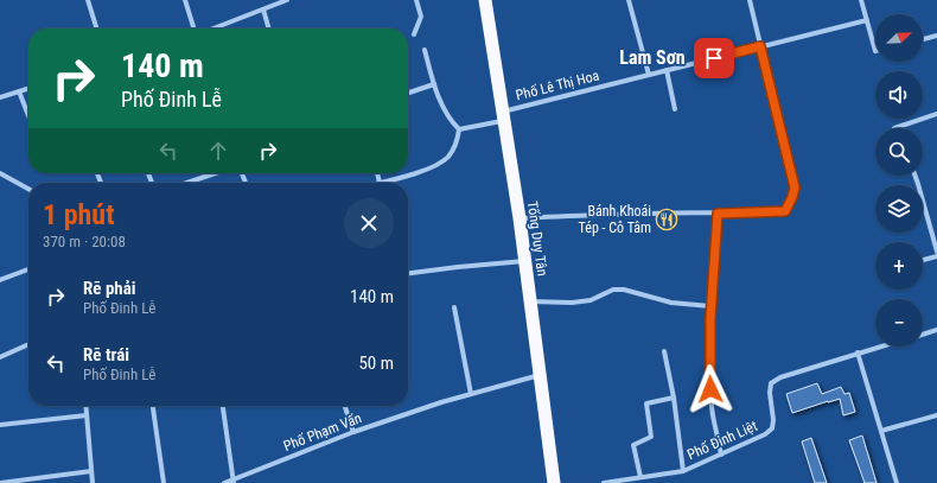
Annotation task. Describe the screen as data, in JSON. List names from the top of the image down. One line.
{"streets":{"highway":["Tống Duy Tân"],"street":["Phố Lê Thị Hoa","Phố Phạm Vấn","Phố Đinh Liệt"]},"crossings":[["Phố Lê Thị Hoa","Tống Duy Tân"],["Tống Duy Tân","Phố Phạm Vấn"]],"districts":["Lam Sơn"],"places":{"restaurant":["Bánh Khoái Tép - Cô Tâm"]},"north":"top right","page":{"map_buttons":["+","−"],"turn":["140 m","Phố Đinh Lễ"],"heading":["1 phút","370 m · 20:08"],"list":[{"name":"Rẽ phải","note":"Phố Đinh Lễ","value":"140 m"},{"name":"Rẽ trái","note":"Phố Đinh Lễ","value":"50 m"}]}}
